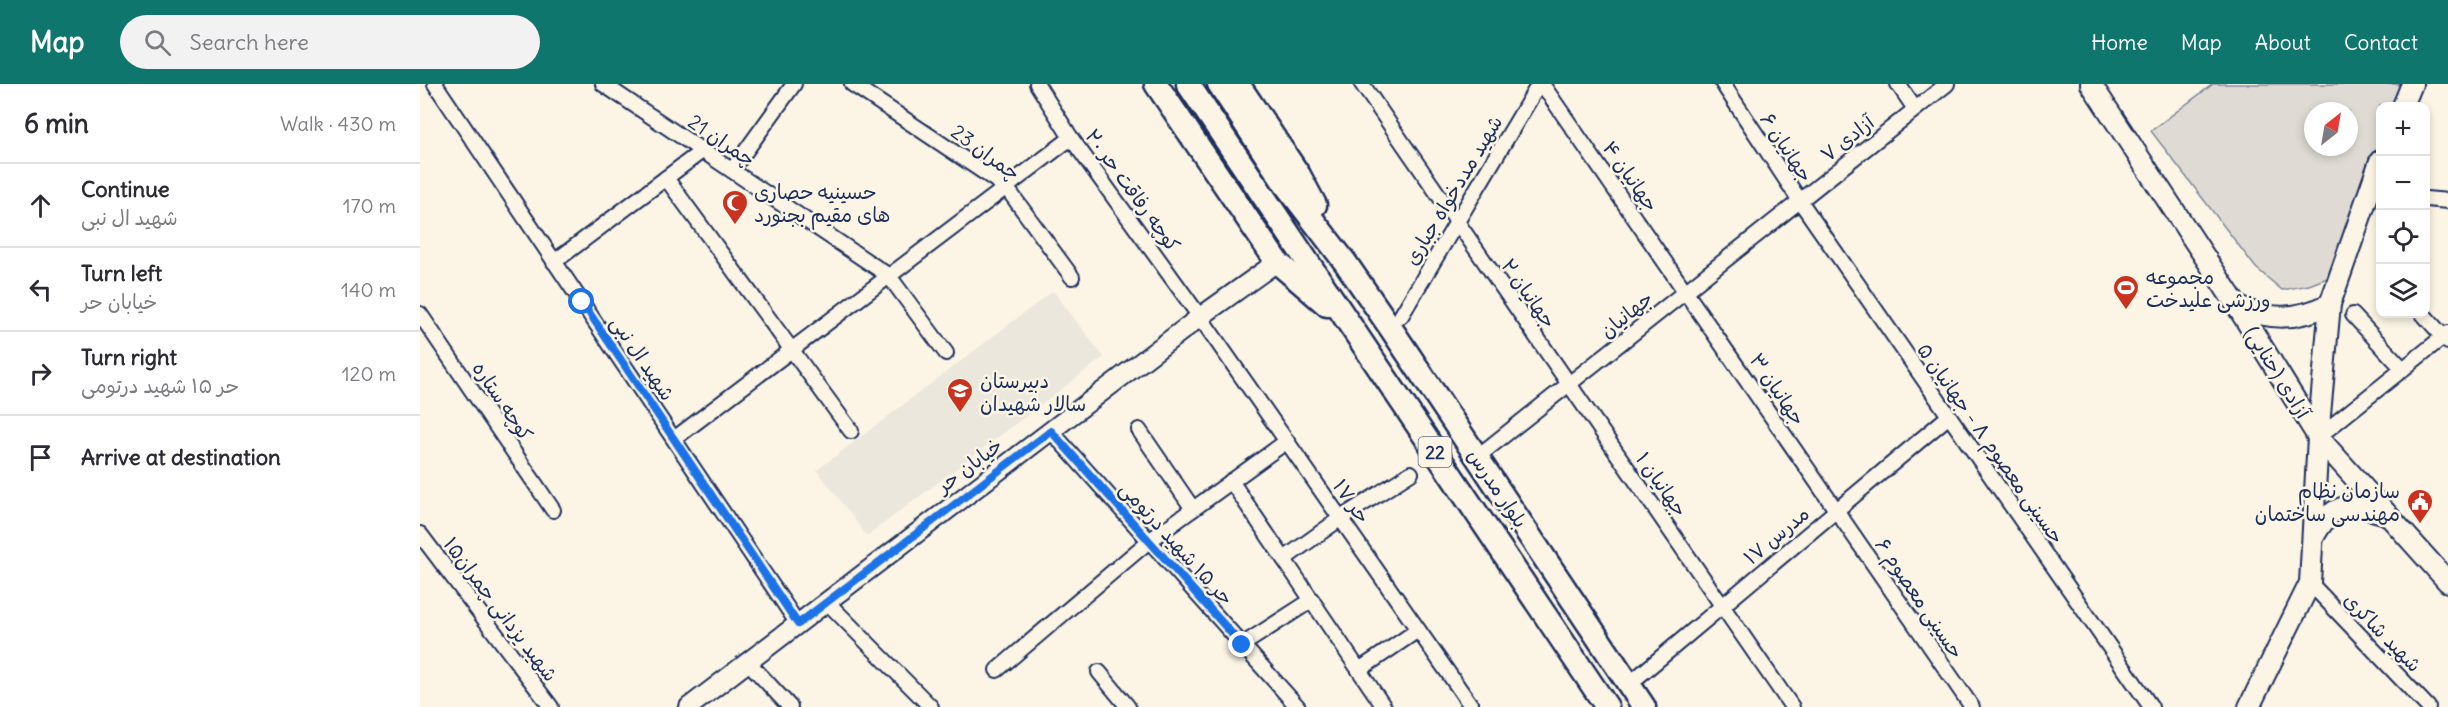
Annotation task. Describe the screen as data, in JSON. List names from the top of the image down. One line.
{"streets":{"main road":["آزادی (حنایی)","22","بلوار مدرس"],"street":["آزادی ۷","چمران 21","جهانیان ۶","چمران 23","جهانیان ۴","کوچه رفاقت حر ۲۰","شهید مددخواه جباری","جهانیان ۲","جهانیان","شهید ال نبی","جهانیان ۳","کوچه ستاره","حسینی معصوم ۸ - جهانیان ۵","خیابان حر","جهانیان ۱","حر ۱۷","مدرس ۱۷","حر ۱۵ شهید درتومی","حسینی معصوم ۶","شهید یزدانی چمران۱۵","شهید شاکری"]},"crossings":[["آزادی ۷","جهانیان ۶"],["آزادی ۷","جهانیان"],["آزادی ۷","حسینی معصوم ۸ - جهانیان ۵"],["جهانیان ۶","جهانیان"],["جهانیان ۶","حسینی معصوم ۸ - جهانیان ۵"],["جهانیان ۴","شهید مددخواه جباری"],["جهانیان ۴","جهانیان"],["جهانیان ۴","جهانیان ۳"],["کوچه رفاقت حر ۲۰","خیابان حر"],["کوچه رفاقت حر ۲۰","حر ۱۷"],["شهید مددخواه جباری","جهانیان ۲"],["جهانیان ۲","جهانیان"],["جهانیان ۲","جهانیان ۱"],["جهانیان","جهانیان ۳"],["جهانیان","حسینی معصوم ۸ - جهانیان ۵"],["جهانیان","جهانیان ۱"],["جهانیان","بلوار مدرس"],["شهید ال نبی","خیابان حر"],["جهانیان ۳","مدرس ۱۷"],["جهانیان ۳","حسینی معصوم ۶"],["حسینی معصوم ۸ - جهانیان ۵","مدرس ۱۷"],["خیابان حر","حر ۱۷"],["خیابان حر","حر ۱۵ شهید درتومی"],["جهانیان ۱","مدرس ۱۷"],["بلوار مدرس","مدرس ۱۷"],["مدرس ۱۷","حسینی معصوم ۶"]],"places":{"mosque":["حسینیه حصاری های مقیم بجنورد"],"sports":["مجموعه ورزشی علیدخت"],"school or university":["دبیرستان سالار شهیدان"],"public building":["سازمان نظام مهندسی ساختمان"]},"north":"top right","page":{"header":"Map","search":"Search here","nav":["Home","Map","About","Contact"],"heading":["6 min","Walk · 430 m"],"map_buttons":["+","−"],"list":[["Continue","شهید ال نبی","170 m"],["Turn left","خیابان حر","140 m"],["Turn right","حر ۱۵ شهید درتومی","120 m"],"Arrive at destination"]}}
